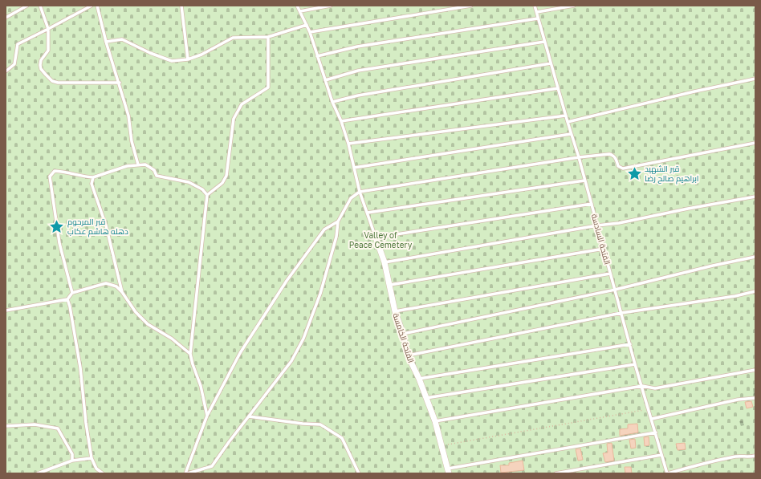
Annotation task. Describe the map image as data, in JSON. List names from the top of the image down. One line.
{"streets":{"street":["الفتحة الخامسة"],"lane":["الفتحة السادسة"]},"parks":["Valley of Peace Cemetery"],"places":{"place":["قبر الشهيد ابراهيم صالح رضا","قبر المرحوم دهله هاشم عكاب"]}}
